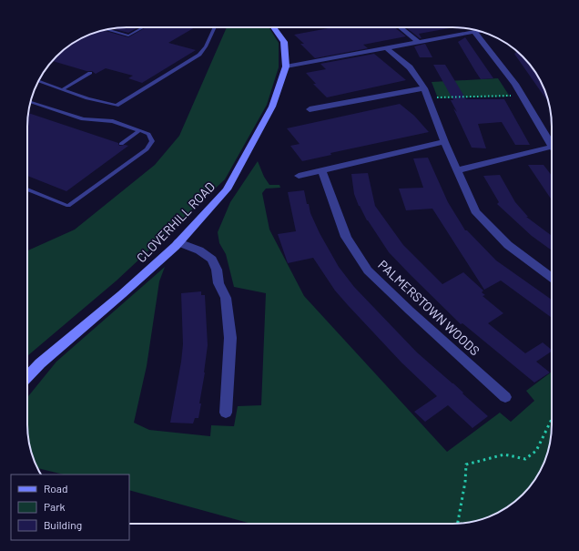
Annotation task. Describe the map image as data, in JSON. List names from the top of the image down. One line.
{"streets":{"street":["CLOVERHILL ROAD","PALMERSTOWN WOODS"]},"legend":["Road","Park","Building"]}
